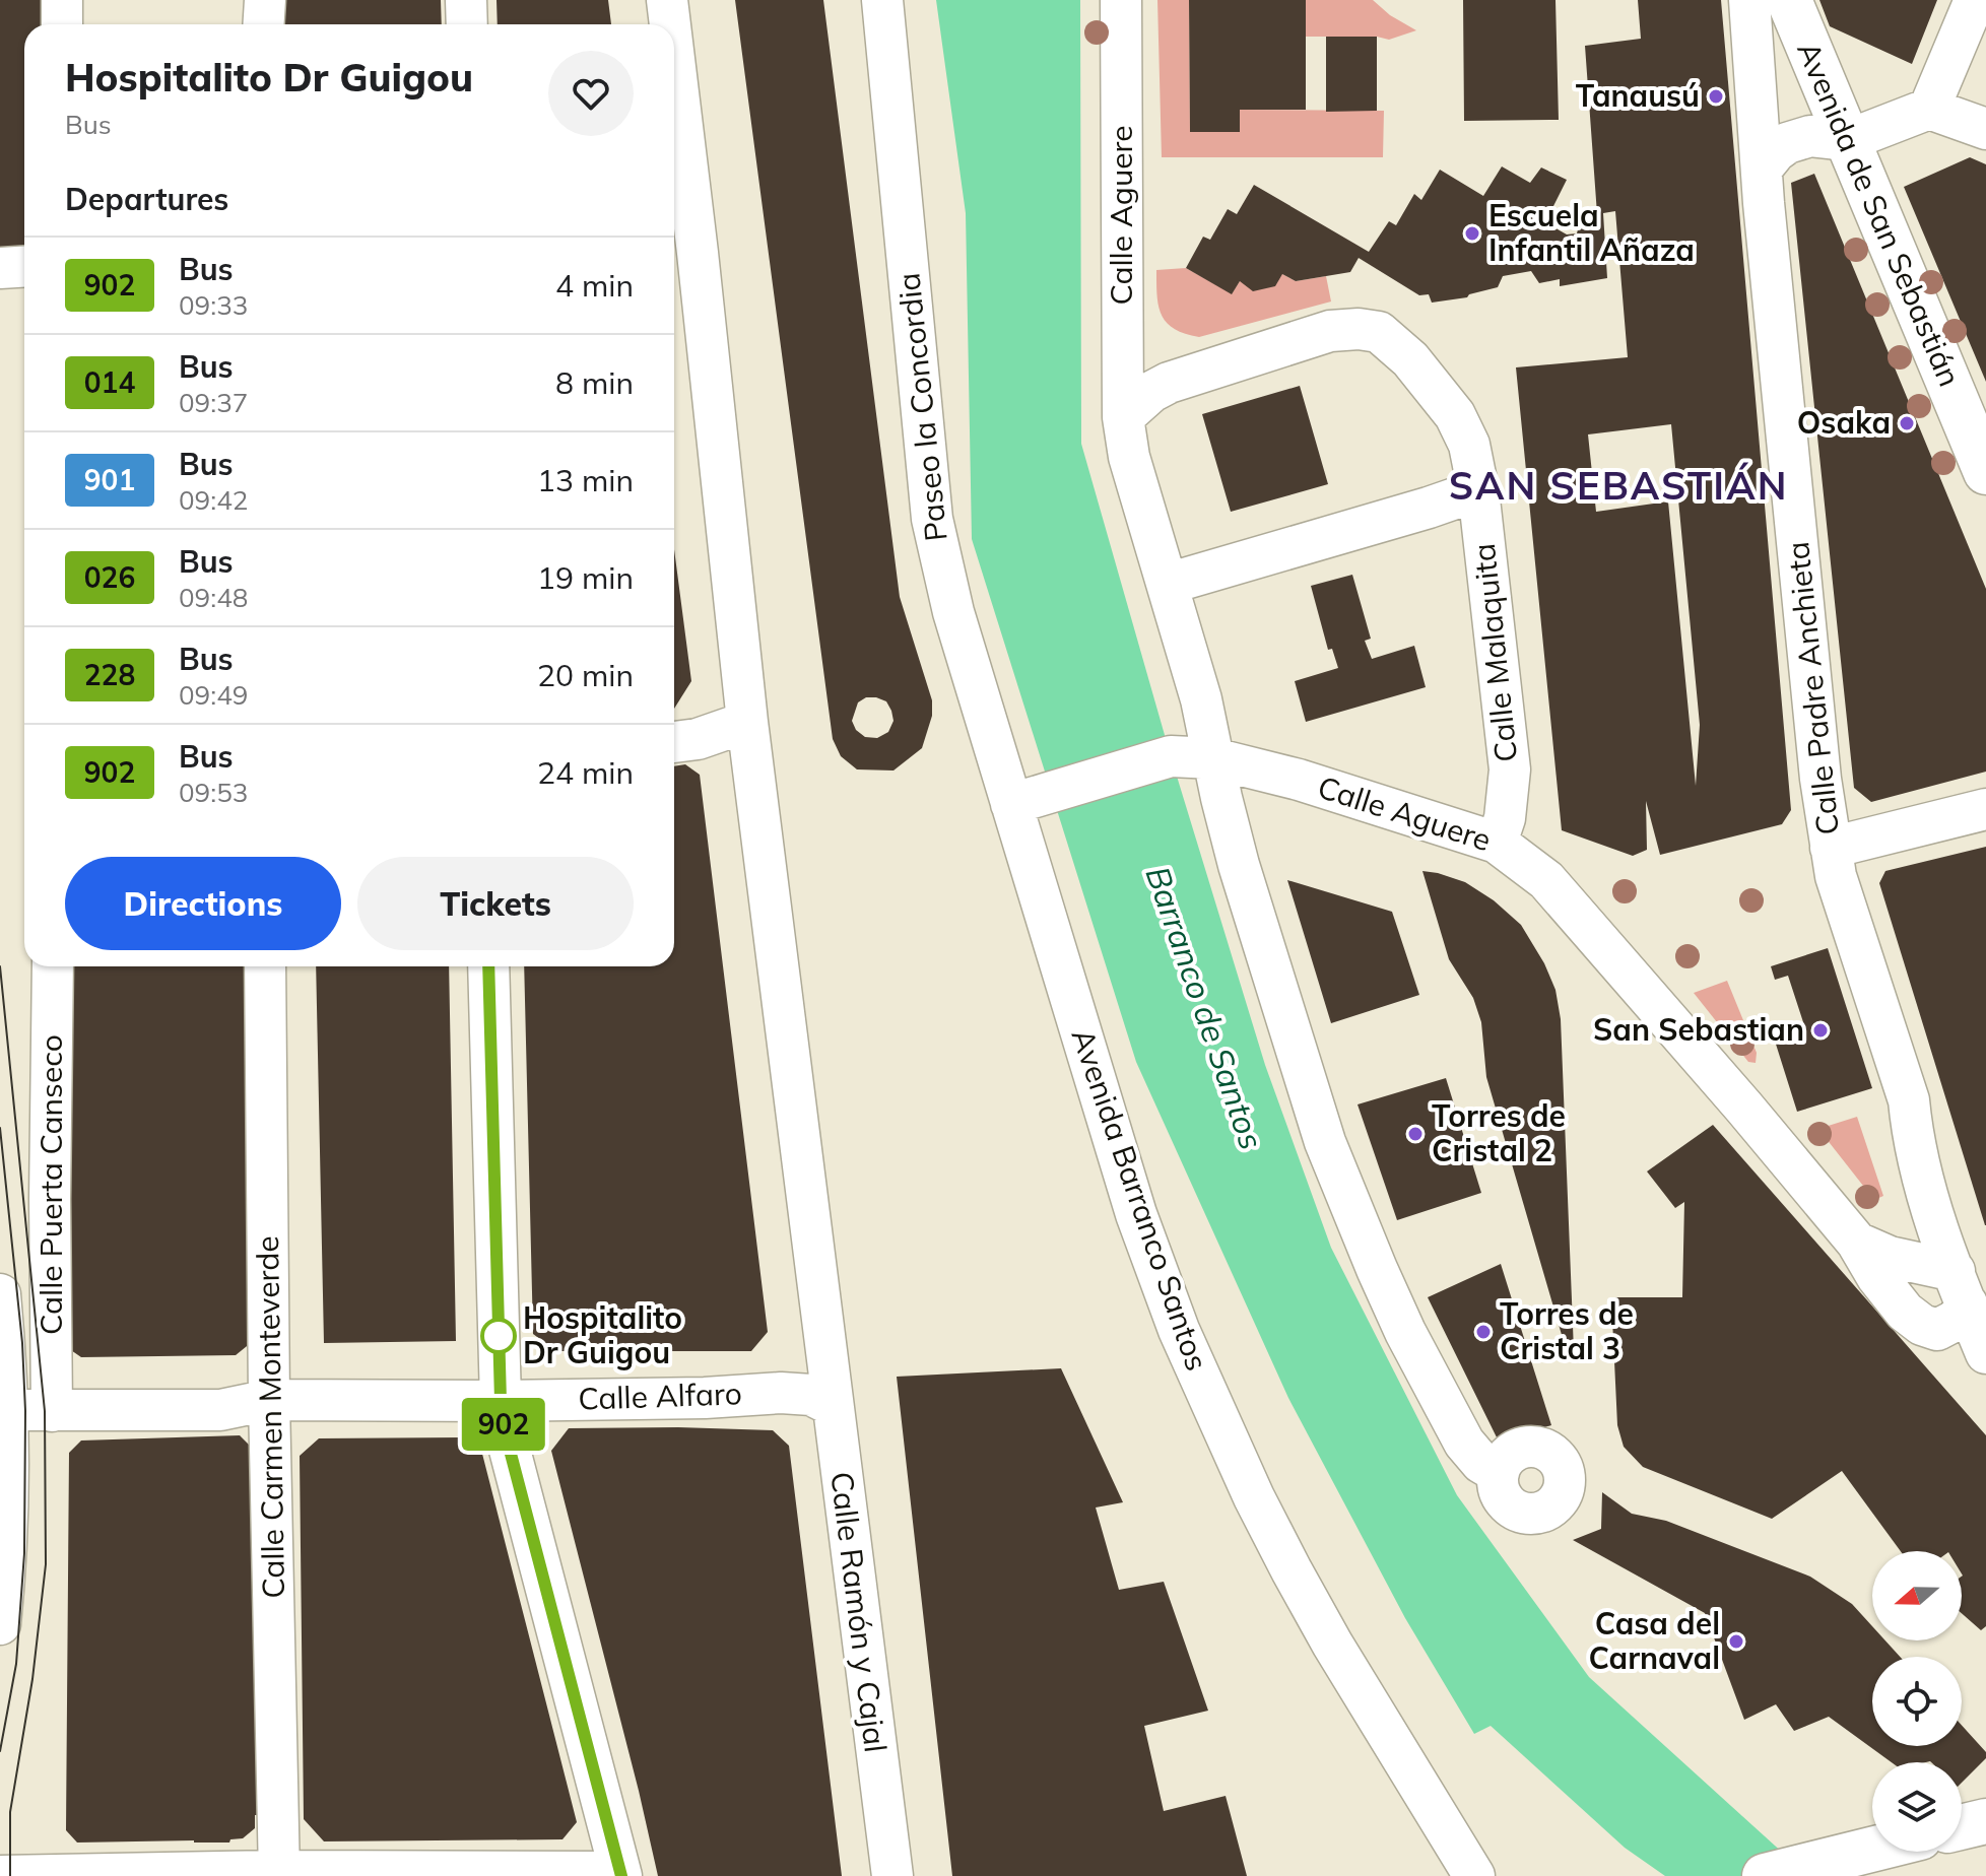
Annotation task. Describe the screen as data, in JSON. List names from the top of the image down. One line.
{"streets":{"street":["Avenida de San Sebastián","Calle Aguere","Paseo la Concordia","Calle Malaquita","Calle Padre Anchieta","Calle Puerta Canseco","Avenida Barranco Santos","Calle Alfaro","Calle Carmen Monteverde","Calle Ramón y Cajal"]},"crossings":[["Calle Aguere","Calle Malaquita"],["Calle Aguere","Calle Padre Anchieta"],["Paseo la Concordia","Avenida Barranco Santos"],["Calle Puerta Canseco","Calle Alfaro"],["Calle Alfaro","Calle Carmen Monteverde"],["Calle Alfaro","Calle Ramón y Cajal"]],"districts":["SAN SEBASTIÁN"],"water":["Barranco de Santos"],"places":["Tanausú","Escuela Infantil Añaza","Osaka","San Sebastian","Torres de Cristal 2","Torres de Cristal 3","Hospitalito Dr Guigou","Casa del Carnaval"],"lines":["bus line 902"],"north":"left","page":{"on_map":"902","heading":[["Hospitalito Dr Guigou","Bus"],"Departures"],"list":[{"mark":"902","name":"Bus","note":"09:33","value":"4 min"},{"mark":"014","name":"Bus","note":"09:37","value":"8 min"},{"mark":"901","name":"Bus","note":"09:42","value":"13 min"},{"mark":"026","name":"Bus","note":"09:48","value":"19 min"},{"mark":"228","name":"Bus","note":"09:49","value":"20 min"},{"mark":"902","name":"Bus","note":"09:53","value":"24 min"}],"buttons":["Directions","Tickets"]}}
